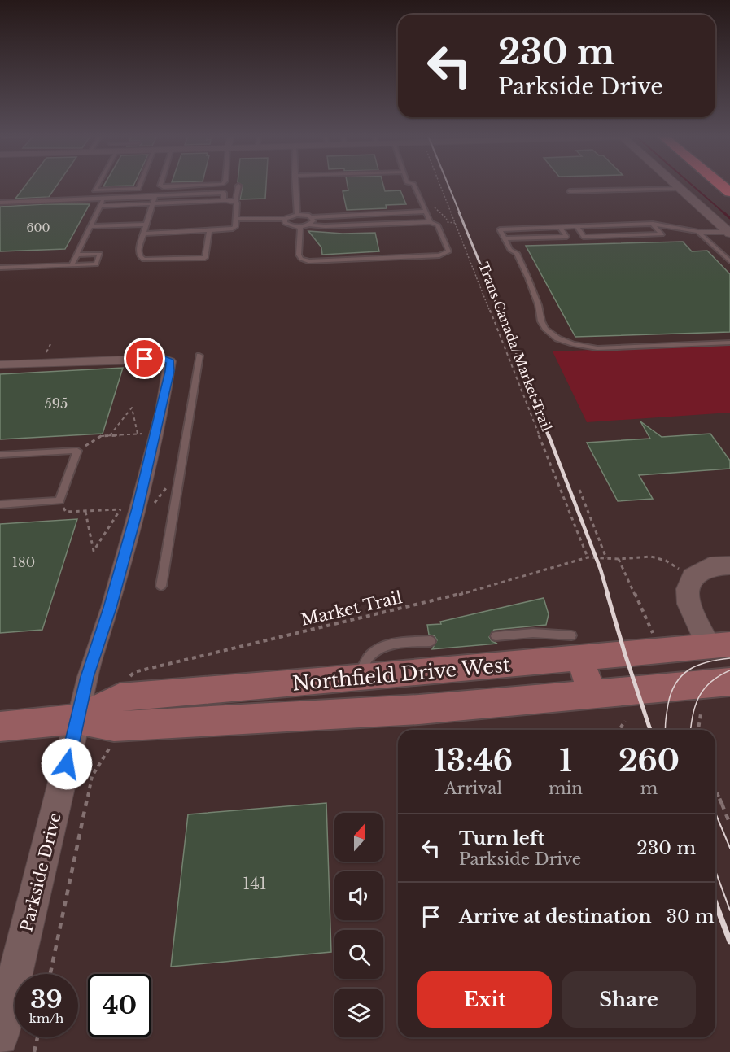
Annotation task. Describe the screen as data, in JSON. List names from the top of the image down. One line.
{"streets":{"main road":["Northfield Drive West"],"street":["Parkside Drive"],"path":["Trans Canada/Market Trail","Market Trail"]},"crossings":[["Trans Canada/Market Trail","Market Trail"],["Northfield Drive West","Parkside Drive"]],"house_numbers":["600","595","180","141"],"north":"top","page":{"turn":["230 m","Parkside Drive"],"eta":["13:46","Arrival","1","min","260","m"],"list":[{"name":"Turn left","note":"Parkside Drive","value":"230 m"},{"name":"Arrive at destination","value":"30 m"}],"buttons":["Exit","Share"],"speed":"39 km/h","limit":"40"}}
